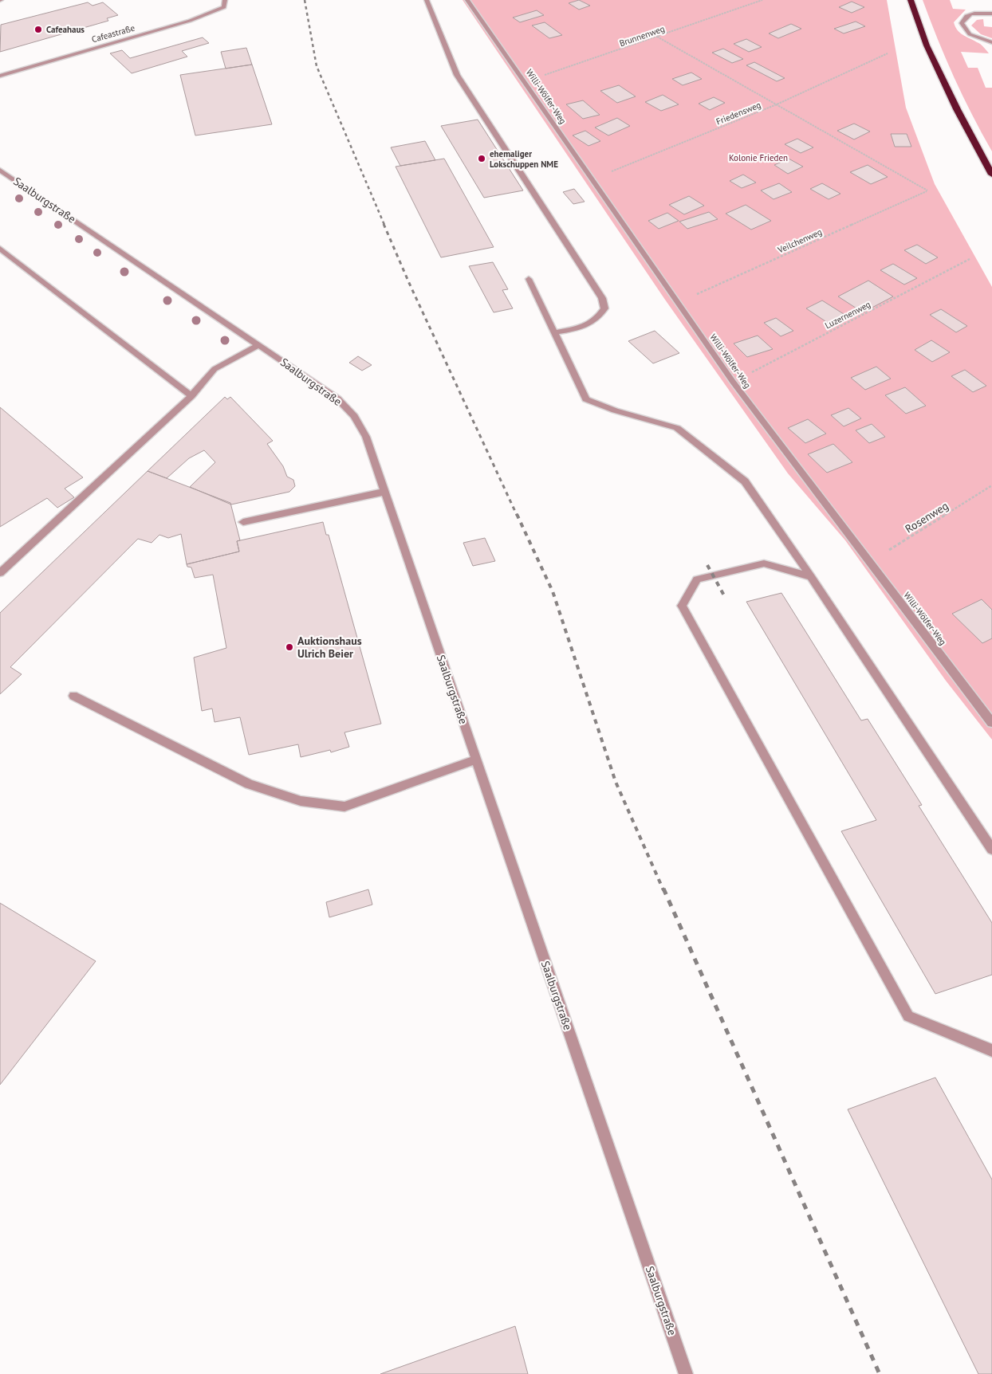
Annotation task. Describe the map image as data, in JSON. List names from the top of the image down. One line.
{"streets":{"street":["Cafeastraße","Willi-Wölfer-Weg","Saalburgstraße"],"path":["Brunnenweg","Friedensweg","Veilchenweg","Luzernenweg","Rosenweg"]},"crossings":[["Brunnenweg","Willi-Wölfer-Weg"],["Willi-Wölfer-Weg","Friedensweg"],["Willi-Wölfer-Weg","Veilchenweg"],["Willi-Wölfer-Weg","Luzernenweg"],["Willi-Wölfer-Weg","Rosenweg"],["Friedensweg","Veilchenweg"]],"parks":["Kolonie Frieden"],"places":["Cafeahaus","ehemaliger Lokschuppen NME","Auktionshaus Ulrich Beier"]}
